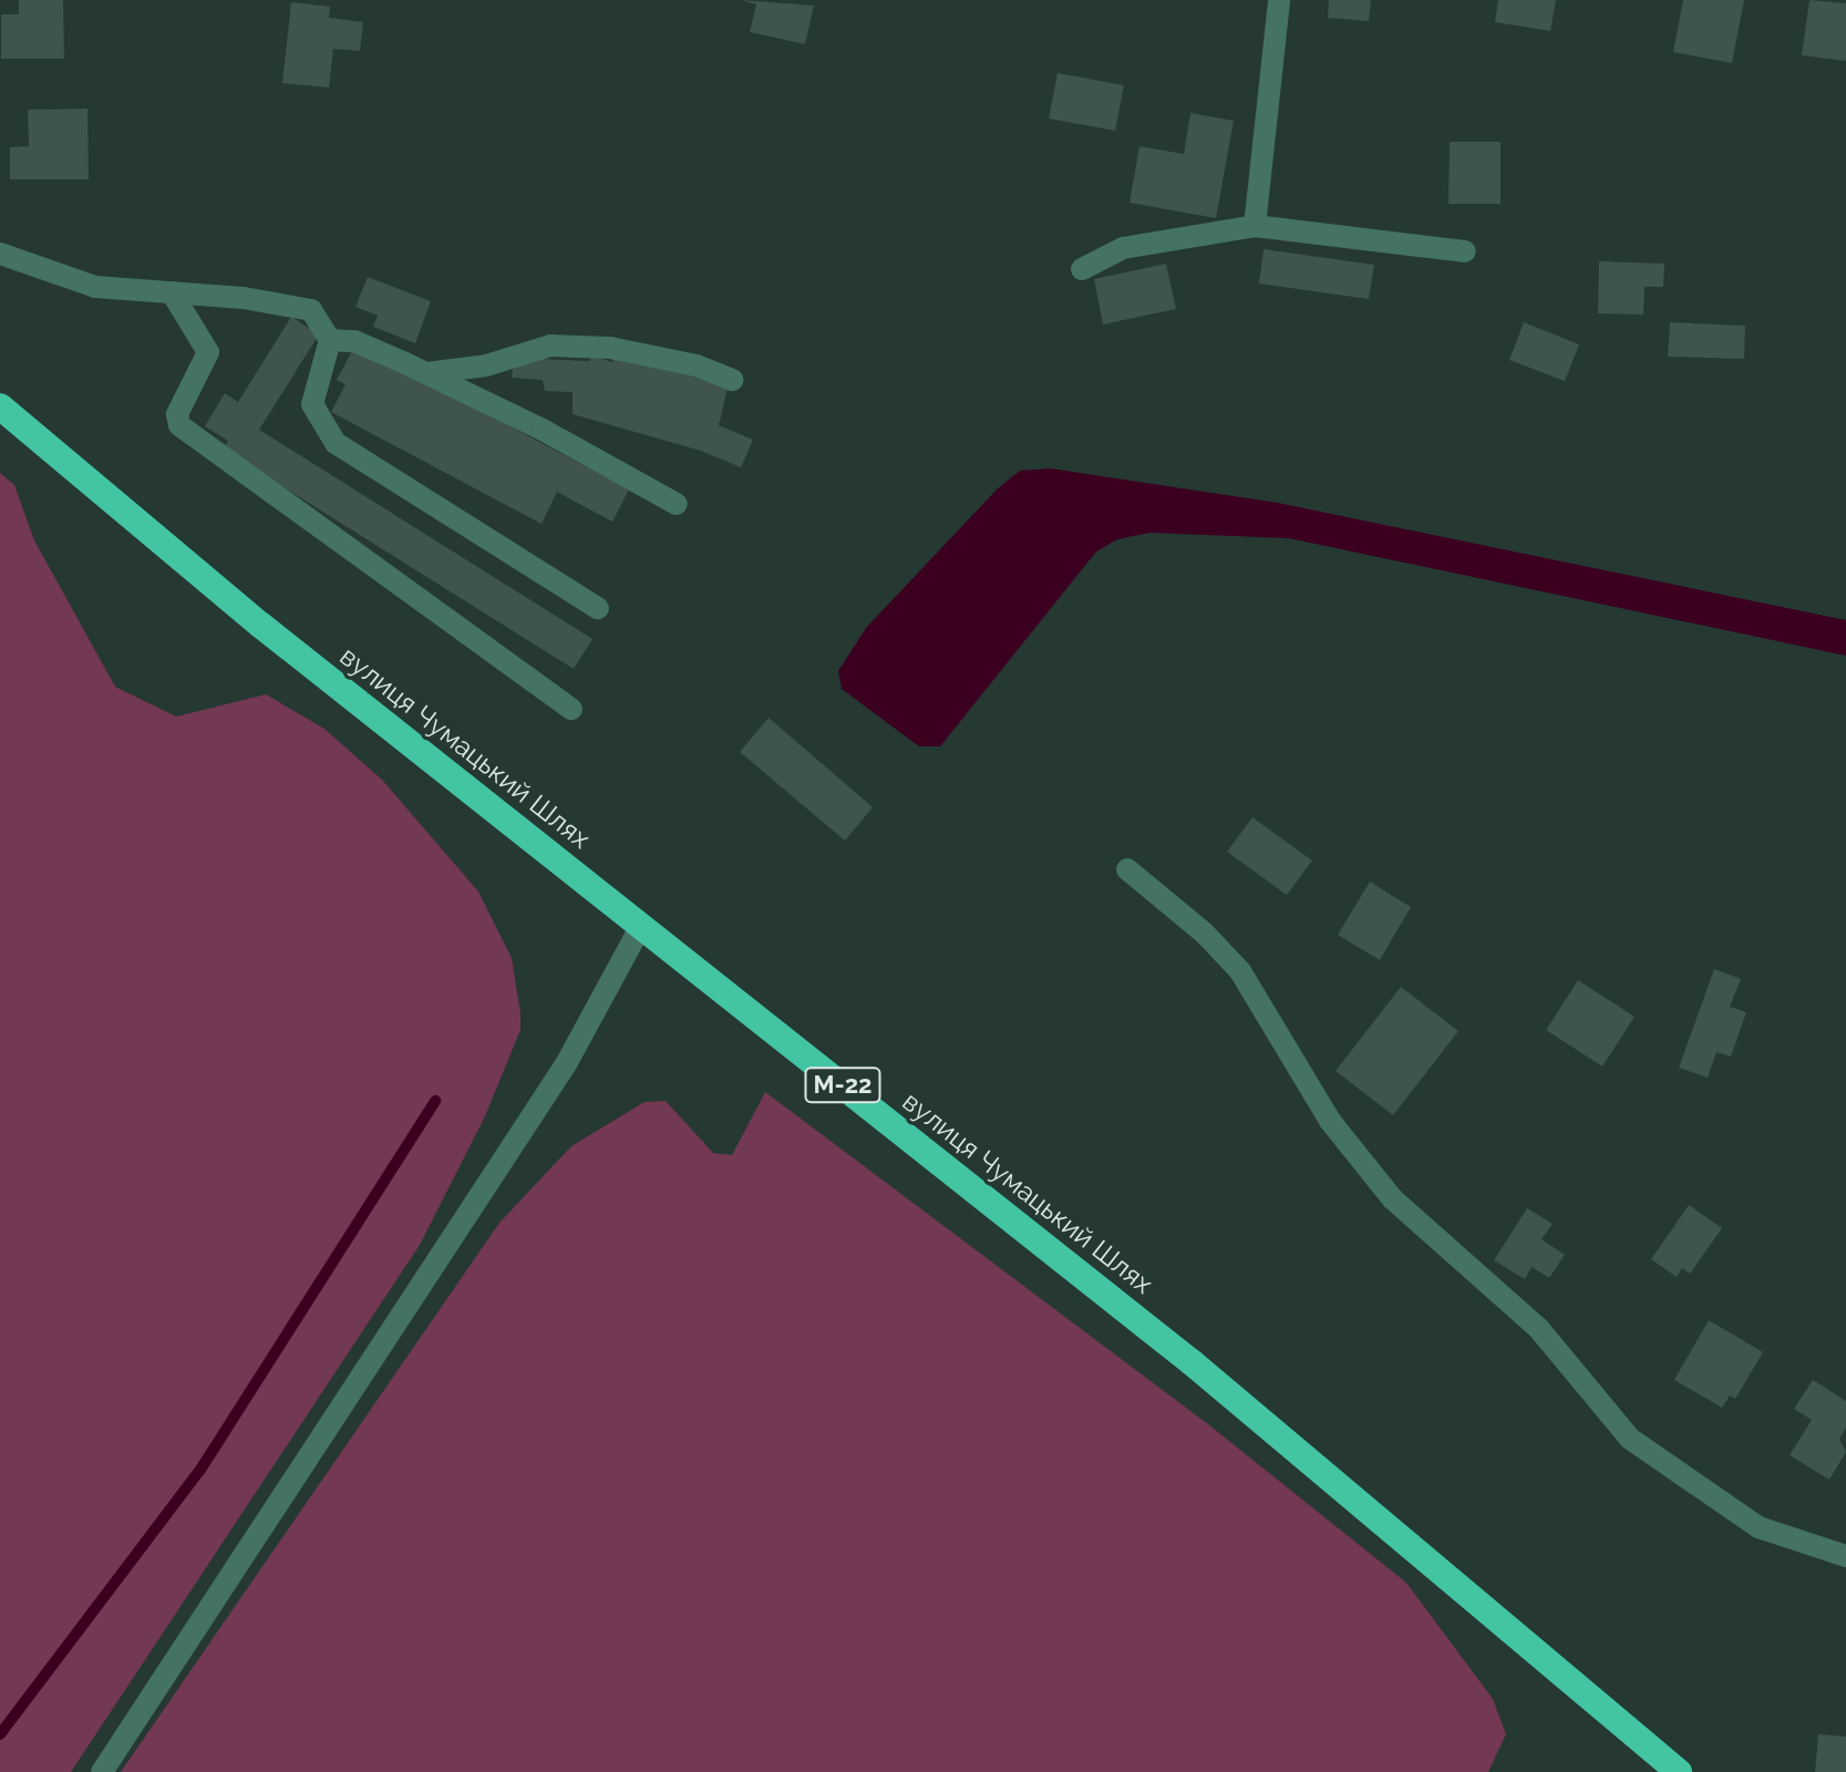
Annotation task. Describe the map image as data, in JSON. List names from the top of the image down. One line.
{"streets":{"highway":["вулиця Чумацький Шлях","М-22"]}}
